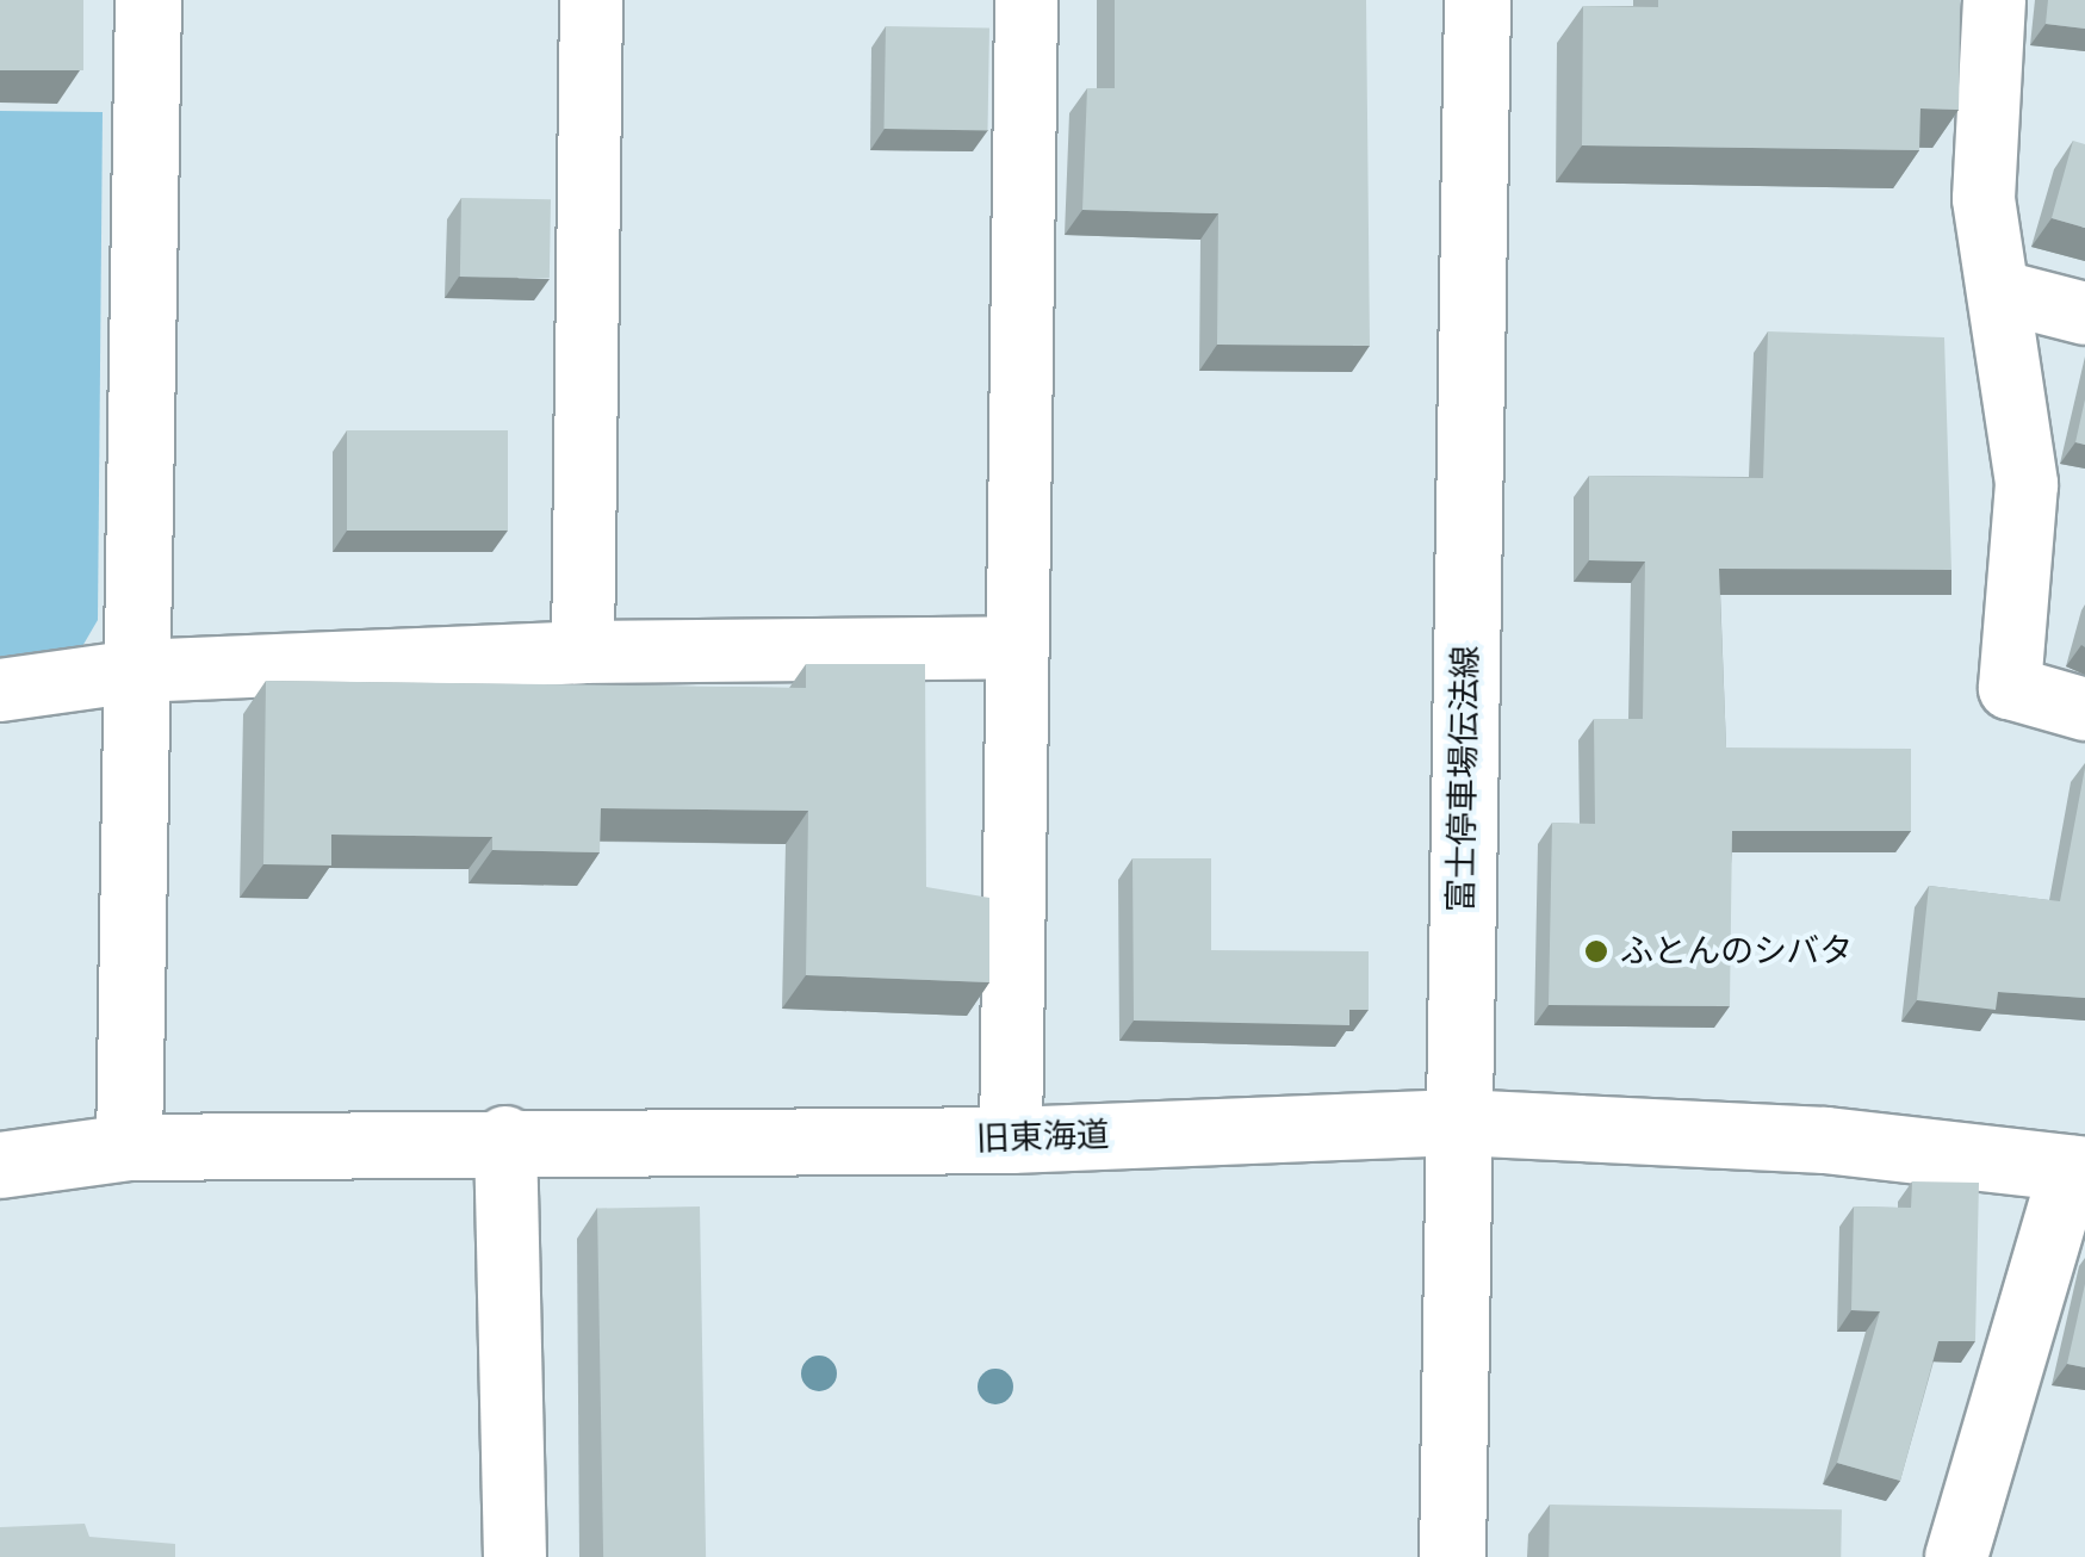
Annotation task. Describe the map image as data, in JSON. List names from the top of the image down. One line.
{"streets":{"street":["富士停車場伝法線","旧東海道"]},"crossings":[["富士停車場伝法線","旧東海道"]],"places":["ふとんのシバタ"]}
